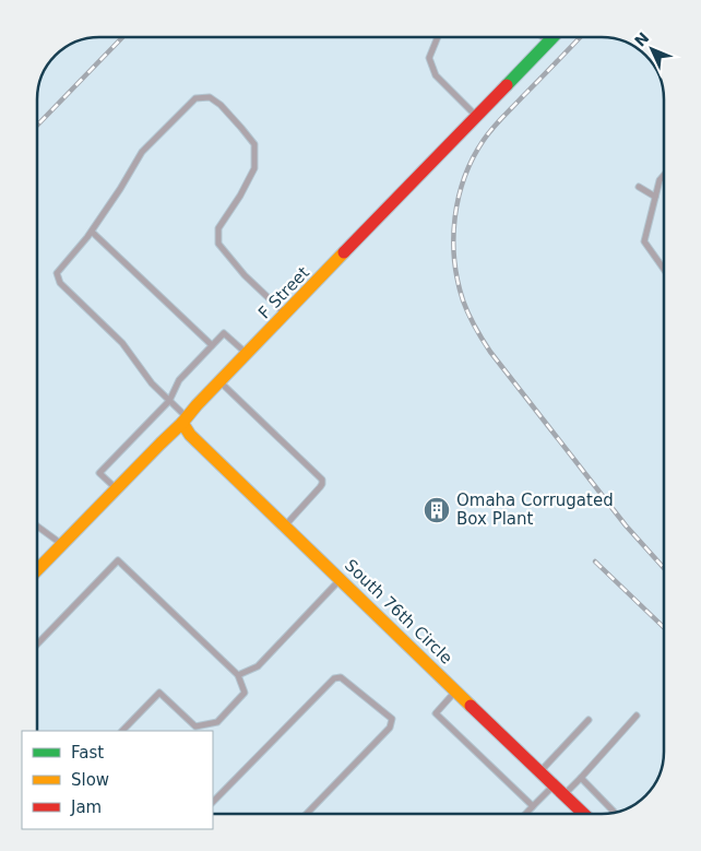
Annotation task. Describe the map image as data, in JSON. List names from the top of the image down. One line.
{"streets":{"street":["F Street","South 76th Circle"]},"crossings":[["F Street","South 76th Circle"]],"places":{"building":["Omaha Corrugated Box Plant"]},"legend":["Fast","Slow","Jam"],"north":"top left"}
